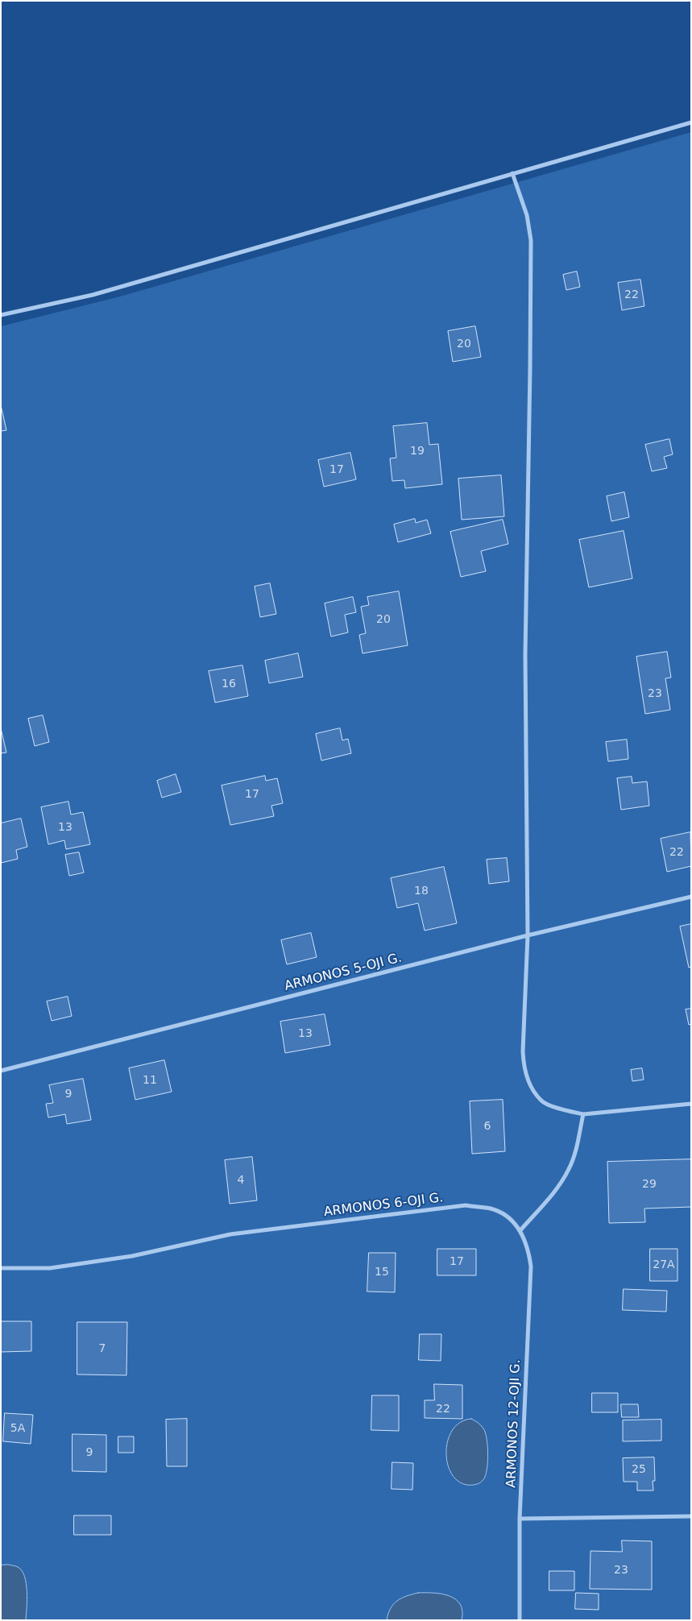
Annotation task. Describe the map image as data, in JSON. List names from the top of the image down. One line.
{"streets":{"street":["ARMONOS 5-OJI G.","ARMONOS 6-OJI G.","ARMONOS 12-OJI G."]},"crossings":[["ARMONOS 6-OJI G.","ARMONOS 12-OJI G."]],"house_numbers":["22","20","19","17","20","16","23","17","13","22","18","13","11","9","6","4","29","17","27A","15","7","22","5A","9","25","23"]}
